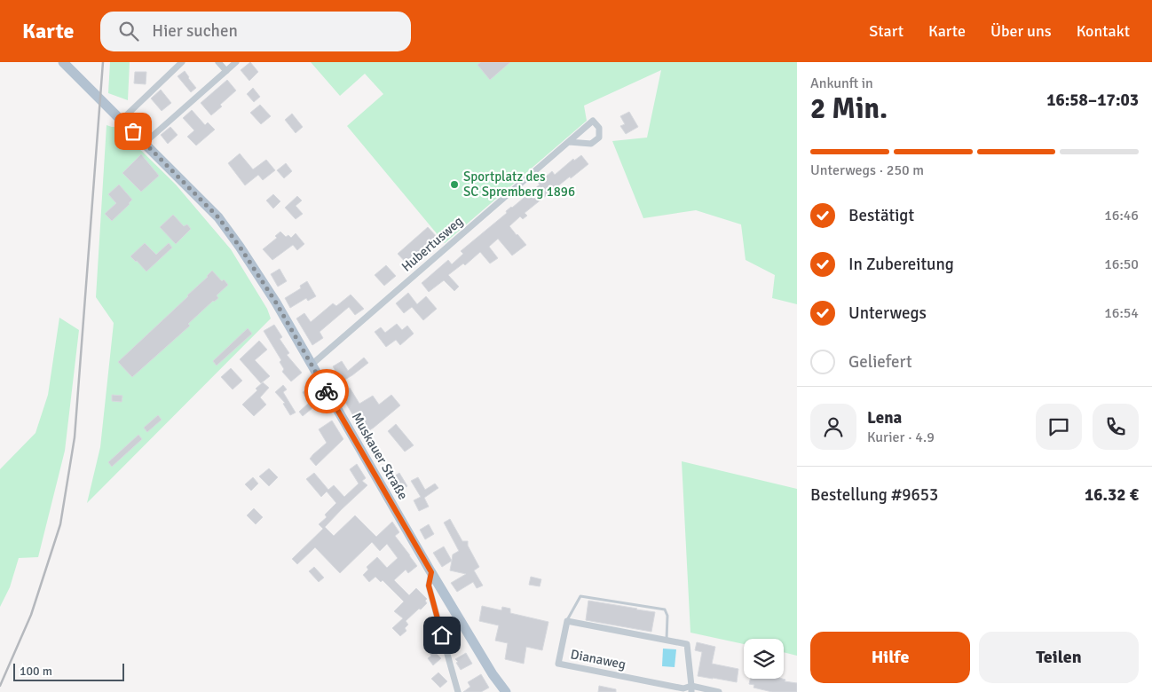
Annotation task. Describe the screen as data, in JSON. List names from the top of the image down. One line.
{"streets":{"main road":["Muskauer Straße"],"street":["Hubertusweg","Dianaweg"]},"crossings":[["Hubertusweg","Muskauer Straße"]],"places":["Sportplatz des SC Spremberg 1896"],"scale_bar":"100 m","page":{"header":"Karte","search":"Hier suchen","nav":["Start","Karte","Über uns","Kontakt"],"heading":["2 Min.","Ankunft in","16:58–17:03"],"panel":["Lena","Kurier · 4.9","Bestellung #9653","16.32 €"],"bar":"Unterwegs · 250 m","list":[["Bestätigt","16:46"],["In Zubereitung","16:50"],["Unterwegs","16:54"],"Geliefert"],"buttons":["Hilfe","Teilen"],"scale":"100 m"}}
